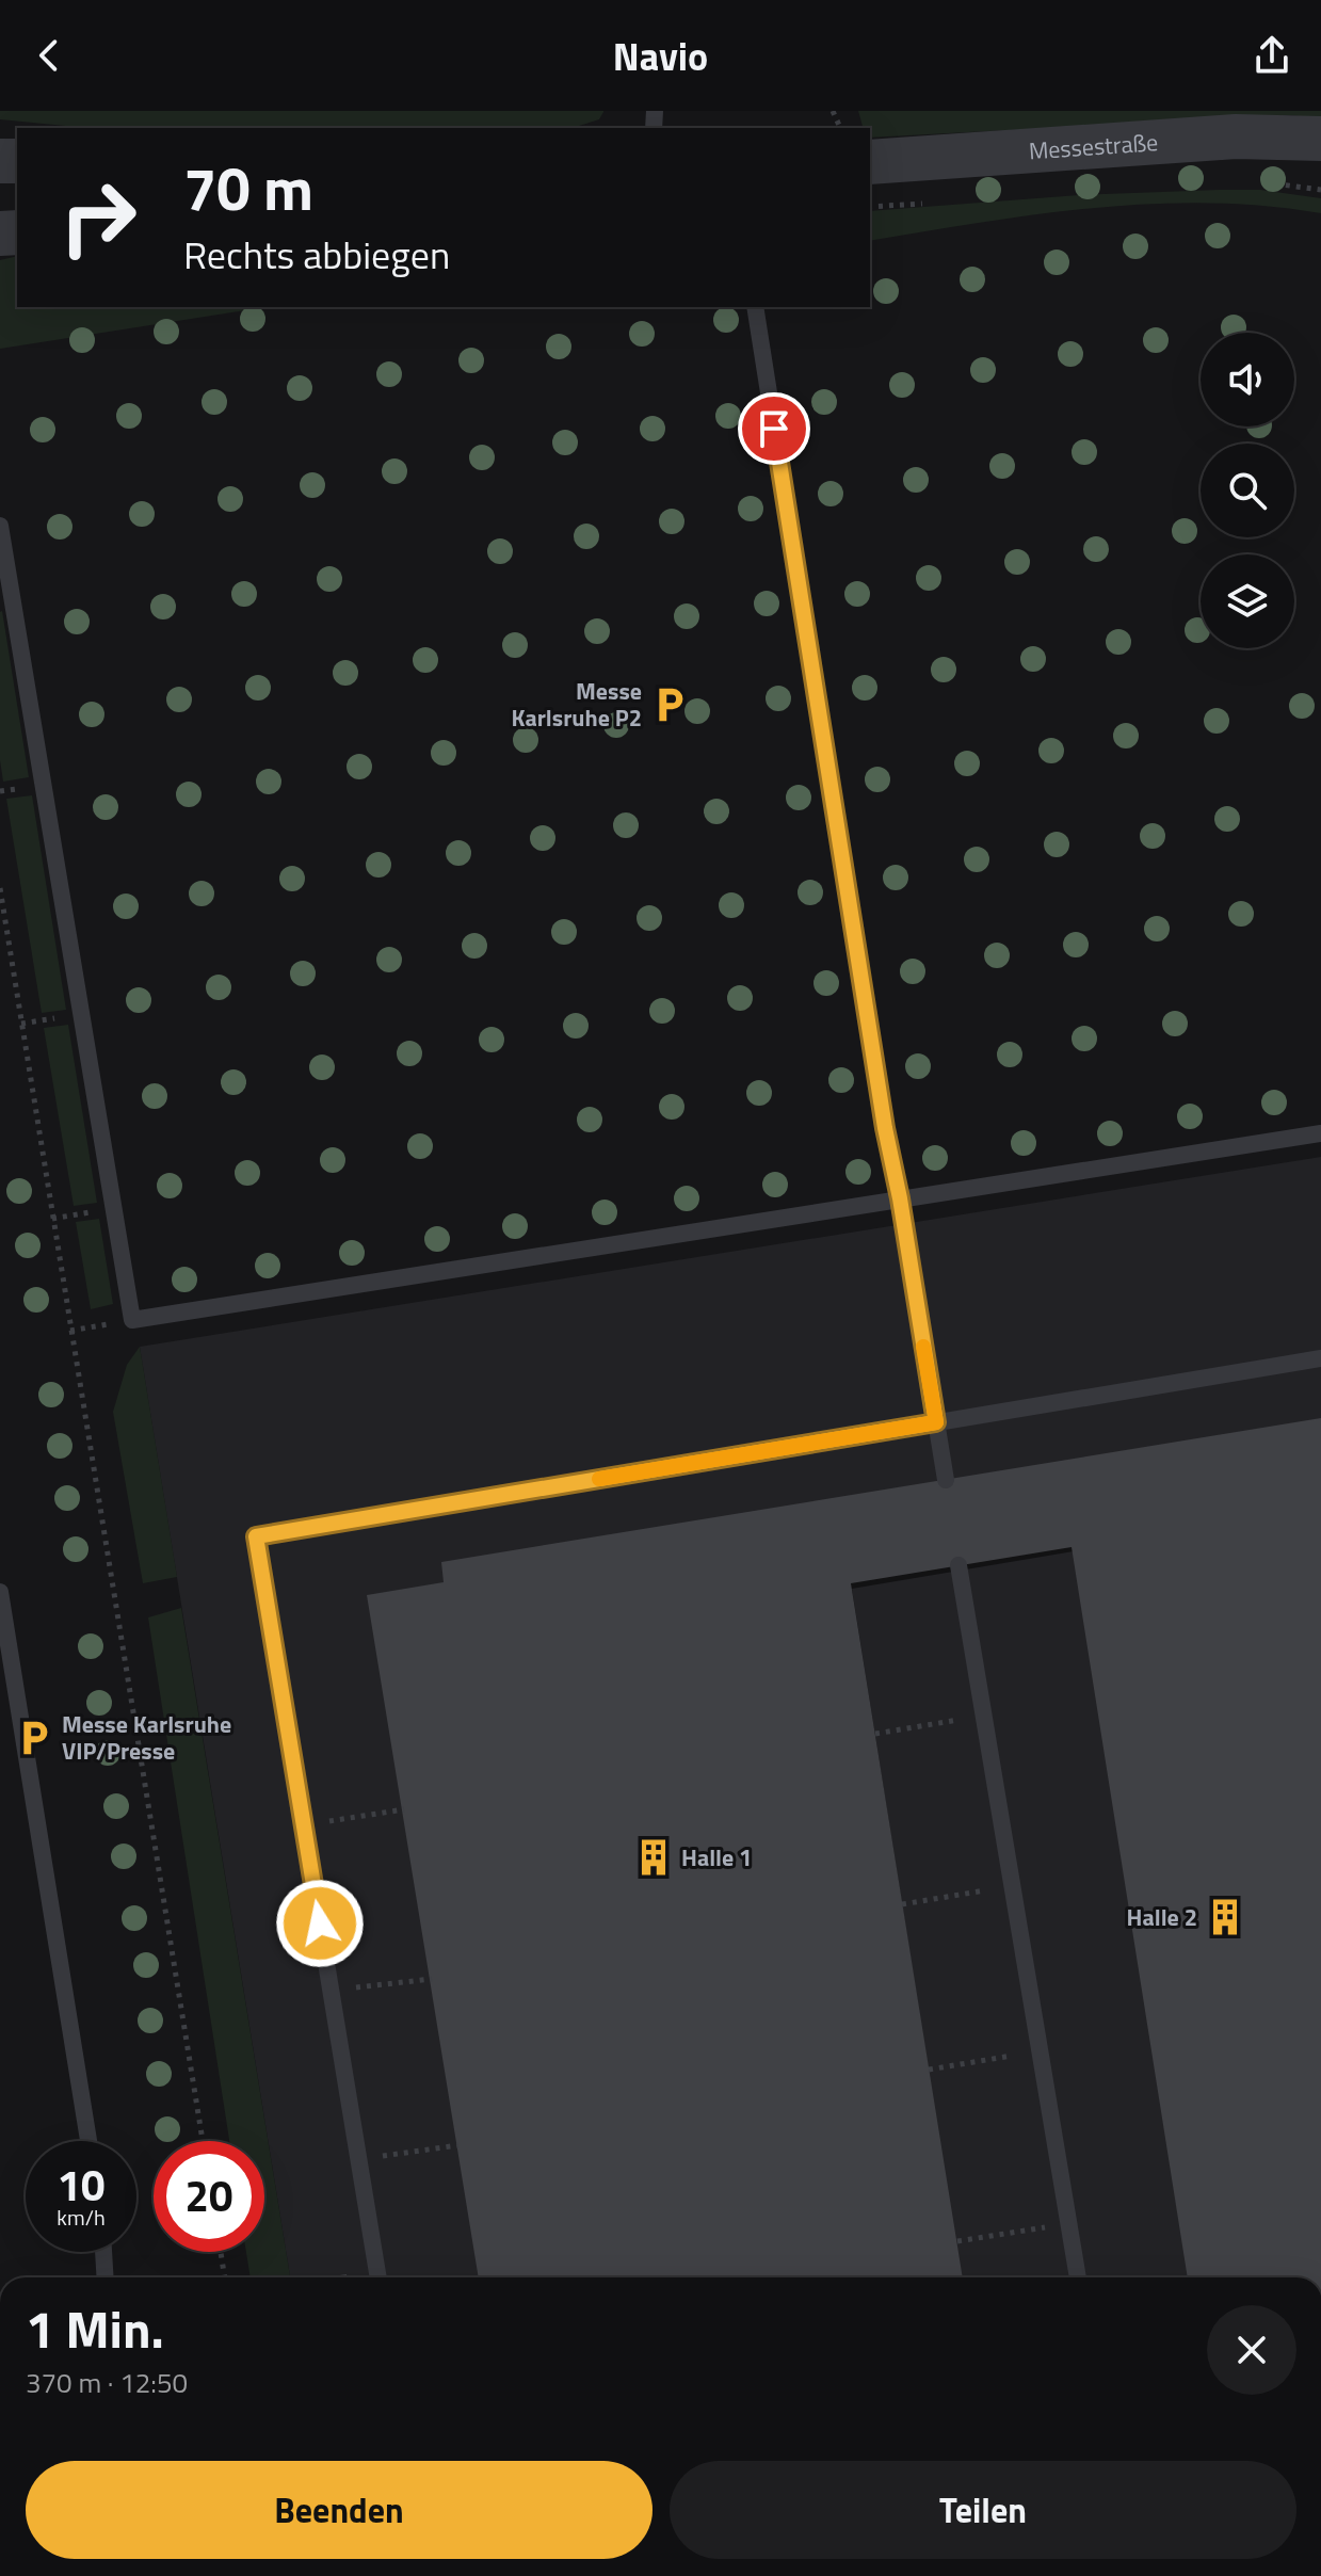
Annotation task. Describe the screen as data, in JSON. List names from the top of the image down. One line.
{"streets":{"street":["Messestraße"]},"places":{"parking":["Messe Karlsruhe P2","Messe Karlsruhe VIP/Presse"],"building":["Halle 1","Halle 2"]},"page":{"header":"Navio","turn":["70 m","Rechts abbiegen"],"speed":"10 km/h","limit":"20","heading":["1 Min.","370 m · 12:50"],"buttons":["Beenden","Teilen"]}}
